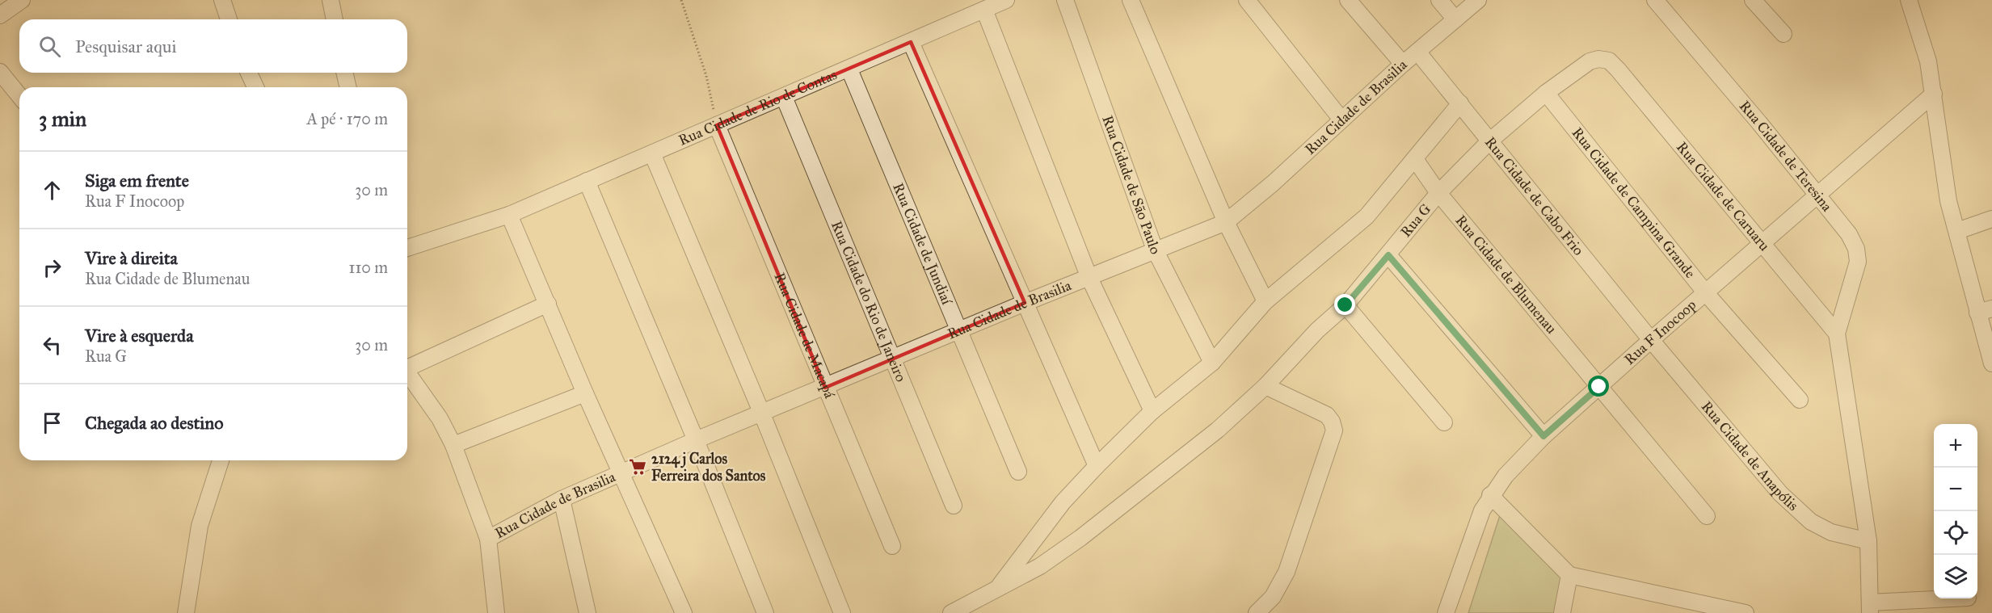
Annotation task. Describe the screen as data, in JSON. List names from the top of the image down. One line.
{"streets":{"street":["Rua Cidade de Brasilia","Rua Cidade de Rio de Contas","Rua Cidade de Teresina","Rua Cidade de São Paulo","Rua Cidade de Cabo Frio","Rua Cidade de Caruaru","Rua Cidade de Campina Grande","Rua G","Rua Cidade de Jundiaí","Rua Cidade de Blumenau","Rua Cidade do Rio de Janeiro","Rua F Inocoop","Rua Cidade de Macapá","Rua Cidade de Anapólis"]},"crossings":[["Rua Cidade de Brasilia","Rua Cidade de São Paulo"],["Rua Cidade de Brasilia","Rua Cidade de Cabo Frio"],["Rua Cidade de Brasilia","Rua Cidade de Jundiaí"],["Rua Cidade de Brasilia","Rua Cidade do Rio de Janeiro"],["Rua Cidade de Brasilia","Rua Cidade de Macapá"],["Rua Cidade de Rio de Contas","Rua Cidade de Jundiaí"],["Rua Cidade de Rio de Contas","Rua Cidade do Rio de Janeiro"],["Rua Cidade de Rio de Contas","Rua Cidade de Macapá"],["Rua Cidade de Teresina","Rua Cidade de Caruaru"],["Rua Cidade de Teresina","Rua F Inocoop"],["Rua Cidade de Cabo Frio","Rua G"],["Rua Cidade de Cabo Frio","Rua F Inocoop"],["Rua Cidade de Cabo Frio","Rua Cidade de Anapólis"],["Rua Cidade de Caruaru","Rua G"],["Rua Cidade de Caruaru","Rua F Inocoop"],["Rua Cidade de Campina Grande","Rua G"],["Rua Cidade de Campina Grande","Rua F Inocoop"],["Rua G","Rua Cidade de Blumenau"],["Rua Cidade de Blumenau","Rua F Inocoop"],["Rua F Inocoop","Rua Cidade de Anapólis"]],"places":{"supermarket":["2124 j Carlos Ferreira dos Santos"]},"page":{"search":"Pesquisar aqui","heading":["3 min","A pé · 170 m"],"list":[["Siga em frente","Rua F Inocoop","30 m"],["Vire à direita","Rua Cidade de Blumenau","110 m"],["Vire à esquerda","Rua G","30 m"],"Chegada ao destino"],"map_buttons":["+","−"]}}
